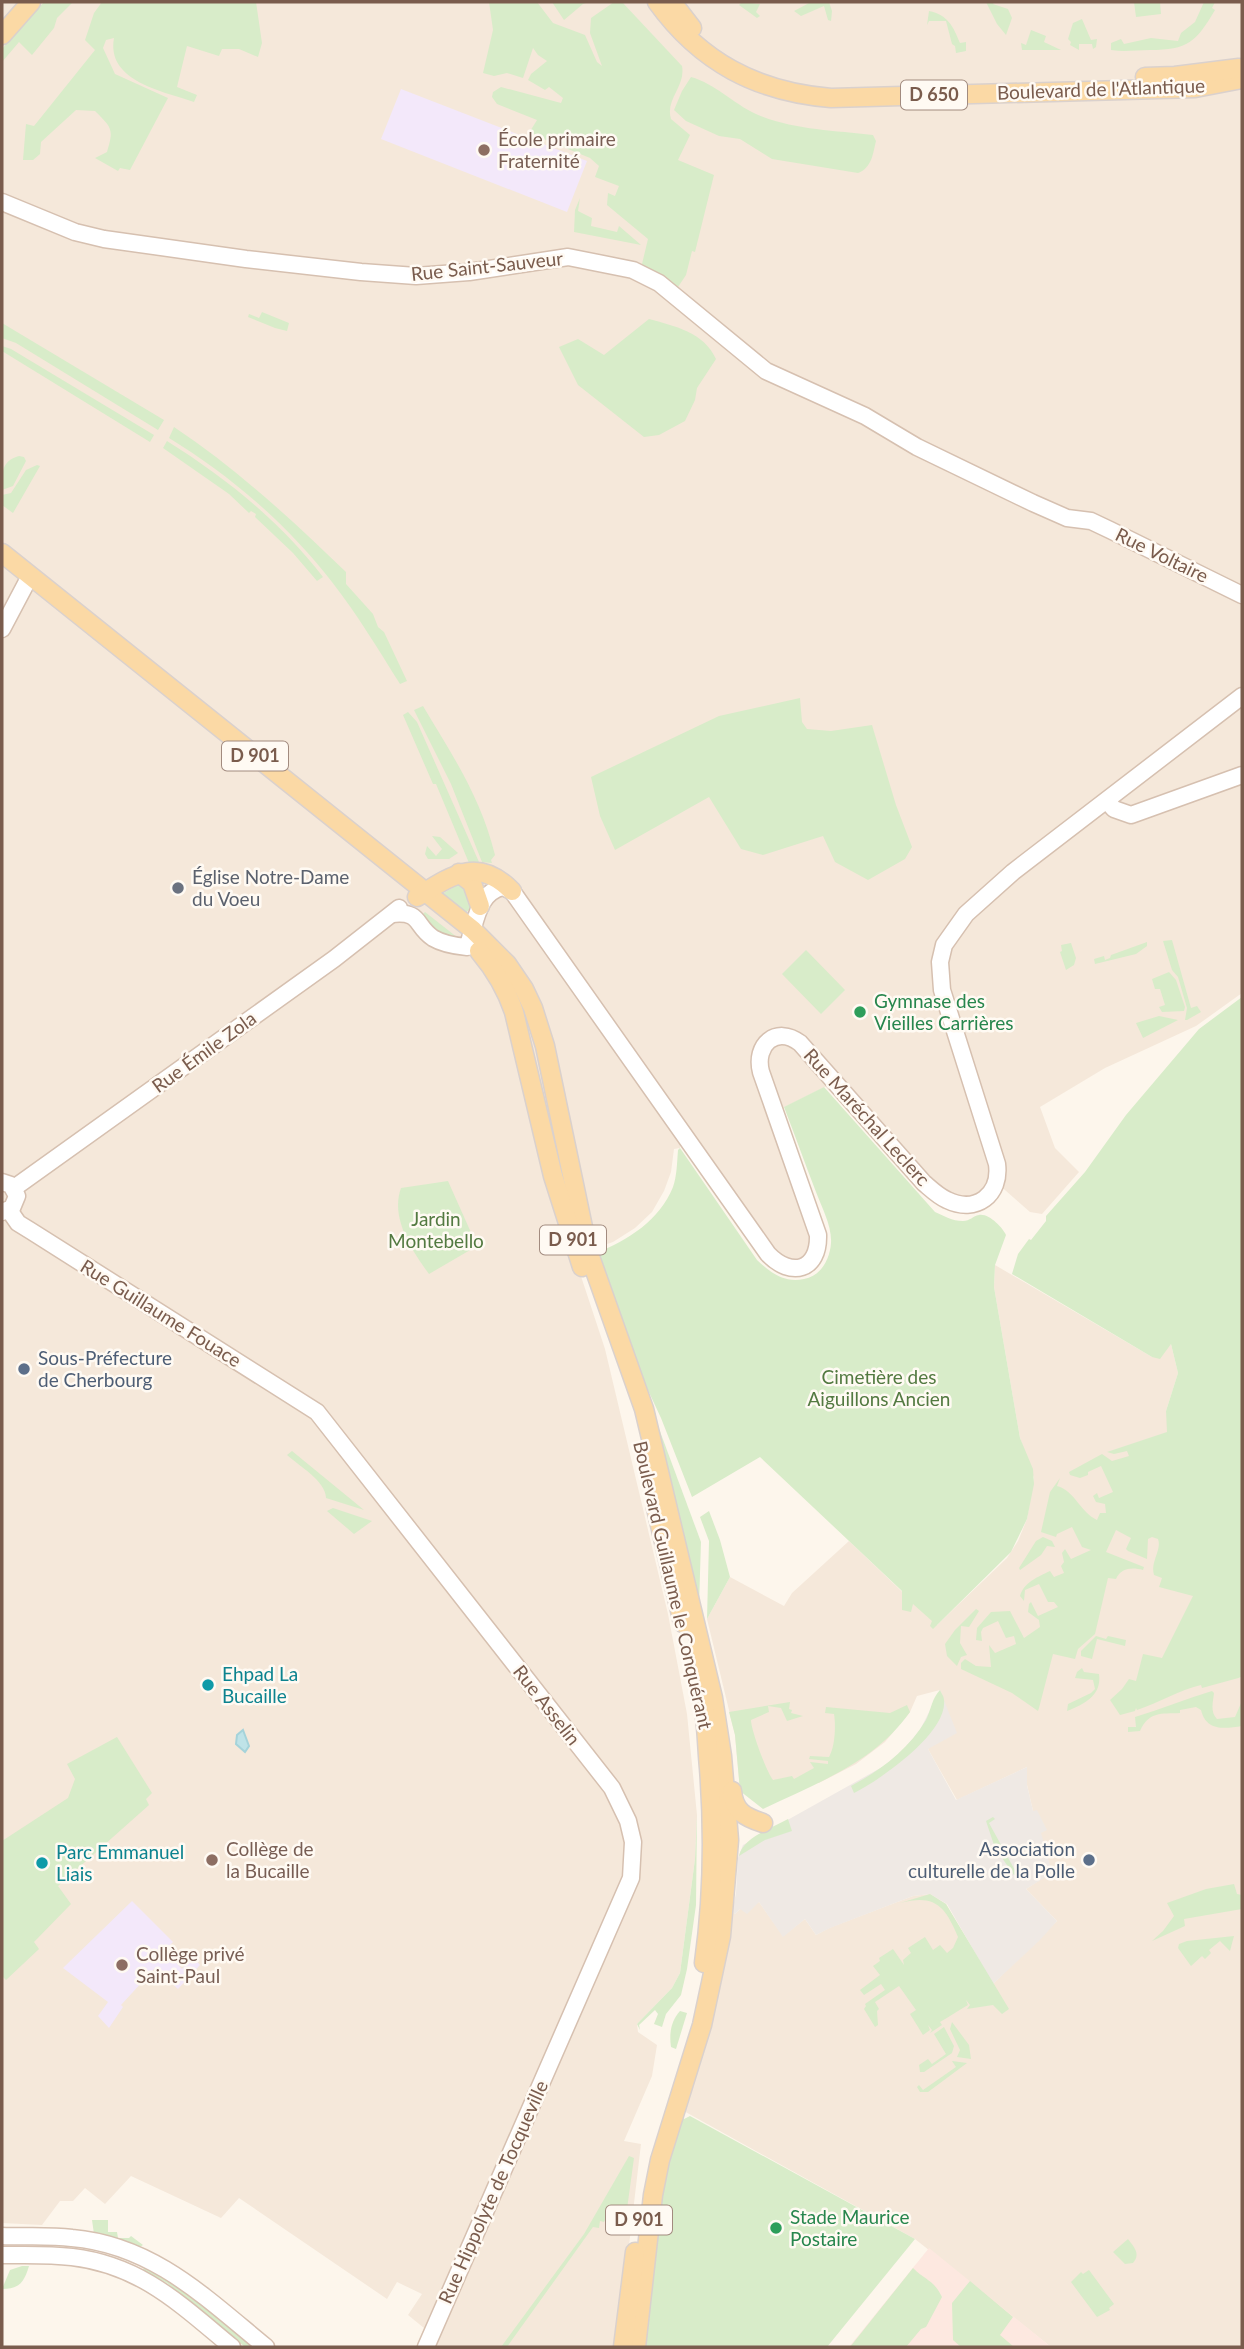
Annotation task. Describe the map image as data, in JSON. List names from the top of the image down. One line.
{"streets":{"main road":["Boulevard de l'Atlantique","D 650","D 901","Boulevard Guillaume le Conquérant"],"street":["Rue Saint-Sauveur","Rue Voltaire","Rue Émile Zola","Rue Maréchal Leclerc","Rue Guillaume Fouace","Rue Asselin","Rue Hippolyte de Tocqueville"]},"crossings":[["Rue Saint-Sauveur","Rue Voltaire"],["D 901","Rue Émile Zola"],["D 901","Boulevard Guillaume le Conquérant"],["Rue Guillaume Fouace","Rue Asselin"],["Rue Asselin","Rue Hippolyte de Tocqueville"]],"parks":["Jardin Montebello","Cimetière des Aiguillons Ancien"],"places":["École primaire Fraternité","Église Notre-Dame du Voeu","Gymnase des Vieilles Carrières","Sous-Préfecture de Cherbourg","Ehpad La Bucaille","Collège de la Bucaille","Association culturelle de la Polle","Parc Emmanuel Liais","Collège privé Saint-Paul","Stade Maurice Postaire"]}
